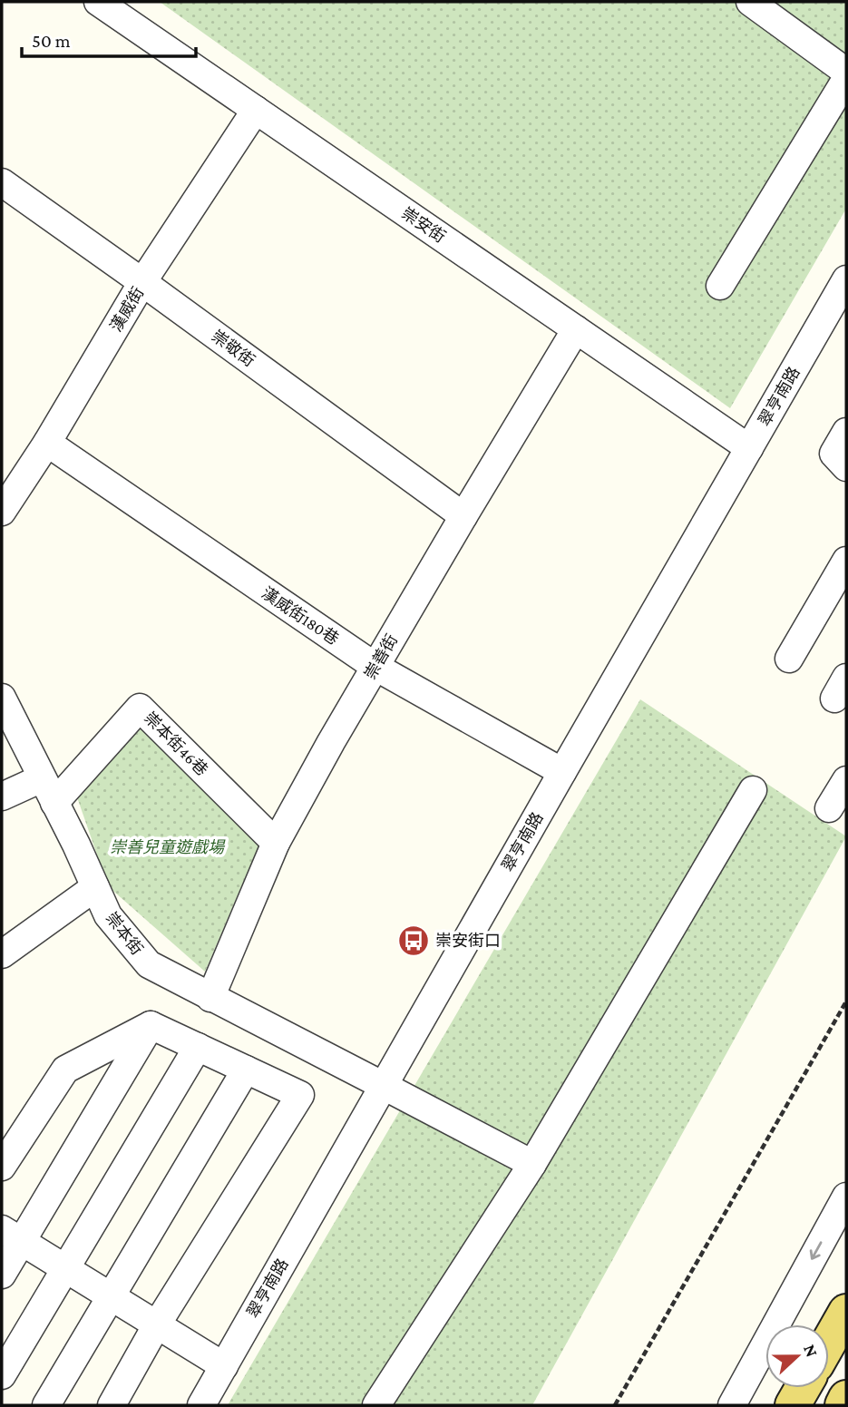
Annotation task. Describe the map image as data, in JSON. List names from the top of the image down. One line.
{"streets":{"street":["崇安街","漢威街","崇敬街","翠亨南路","漢威街180巷","崇善街","崇本街46巷","崇本街"]},"crossings":[["崇安街","漢威街"],["崇安街","翠亨南路"],["崇安街","崇善街"],["漢威街","崇敬街"],["漢威街","漢威街180巷"],["崇敬街","崇善街"],["翠亨南路","漢威街180巷"],["翠亨南路","崇本街"],["漢威街180巷","崇善街"],["崇善街","崇本街46巷"],["崇善街","崇本街"],["崇本街46巷","崇本街"]],"parks":["崇善兒童遊戲場"],"places":{"bus stop":["崇安街口"]},"scale_bar":"50 m","north":"right"}
